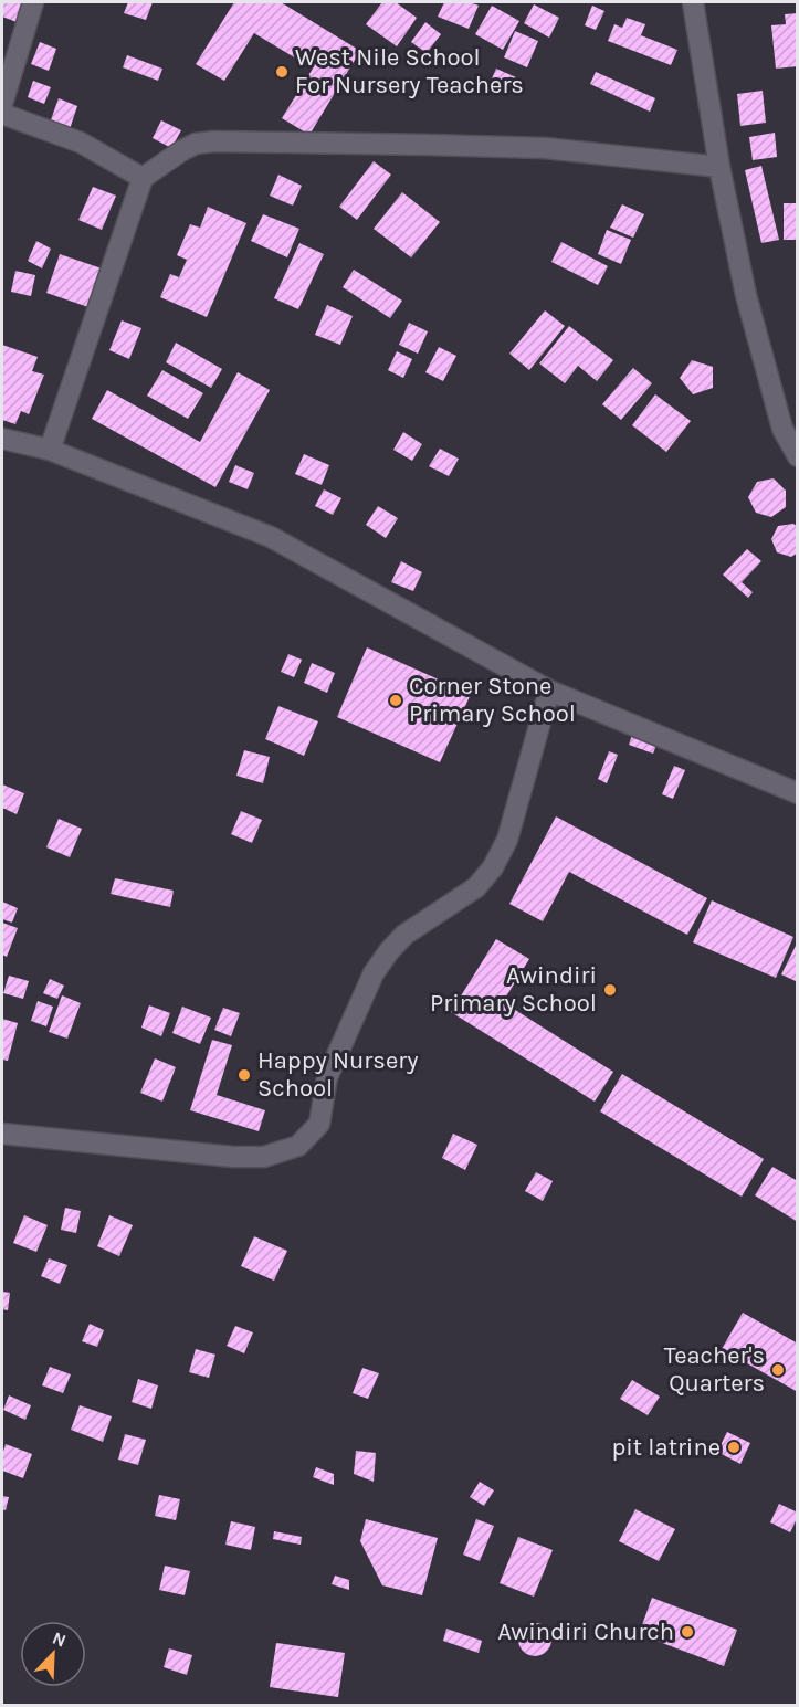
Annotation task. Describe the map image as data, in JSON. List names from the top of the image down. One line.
{"places":["West Nile School For Nursery Teachers","Corner Stone Primary School","Awindiri Primary School","Happy Nursery School","Teacher's Quarters","pit latrine","Awindiri Church"],"north":"top right"}
